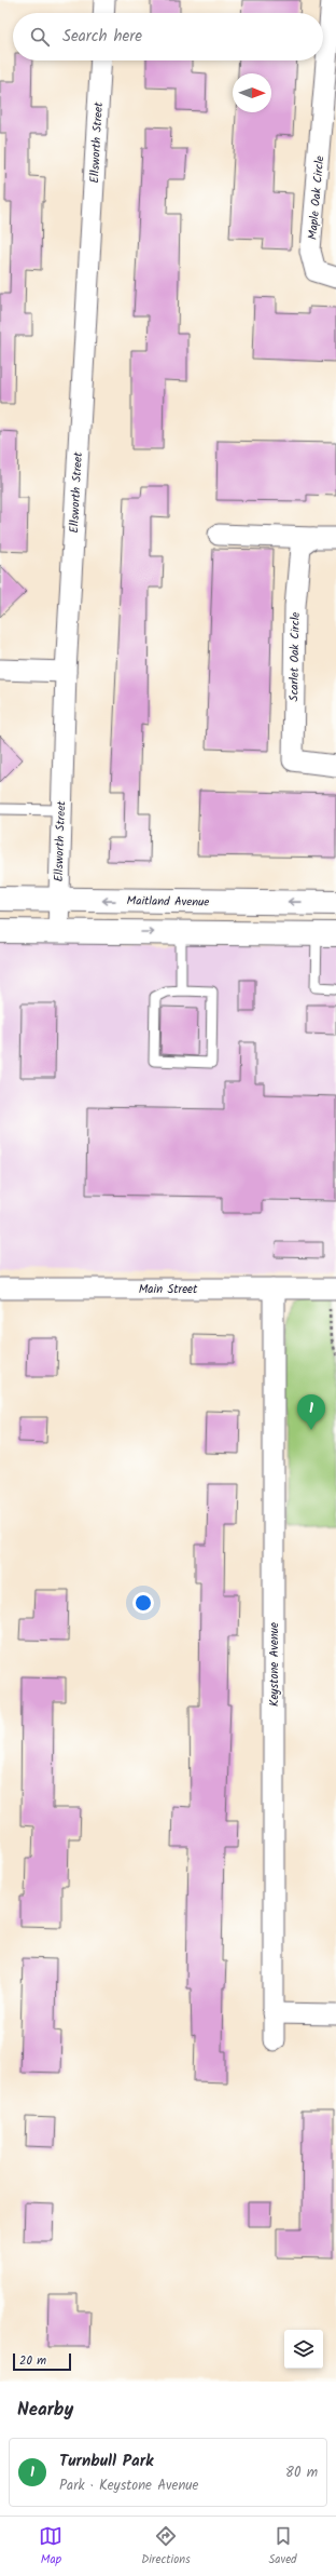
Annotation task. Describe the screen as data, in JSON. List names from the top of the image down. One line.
{"streets":{"main road":["Maitland Avenue"],"street":["Ellsworth Street","Maple Oak Circle","Scarlet Oak Circle","Main Street","Keystone Avenue"]},"crossings":[["Ellsworth Street","Maitland Avenue"],["Main Street","Keystone Avenue"]],"scale_bar":"20 m","north":"right","page":{"search":"Search here","pins":"1","scale":"20 m","heading":"Nearby","list":[{"mark":"1","name":"Turnbull Park","note":"Park · Keystone Avenue","value":"80 m"}],"nav":["Map","Directions","Saved"]}}
